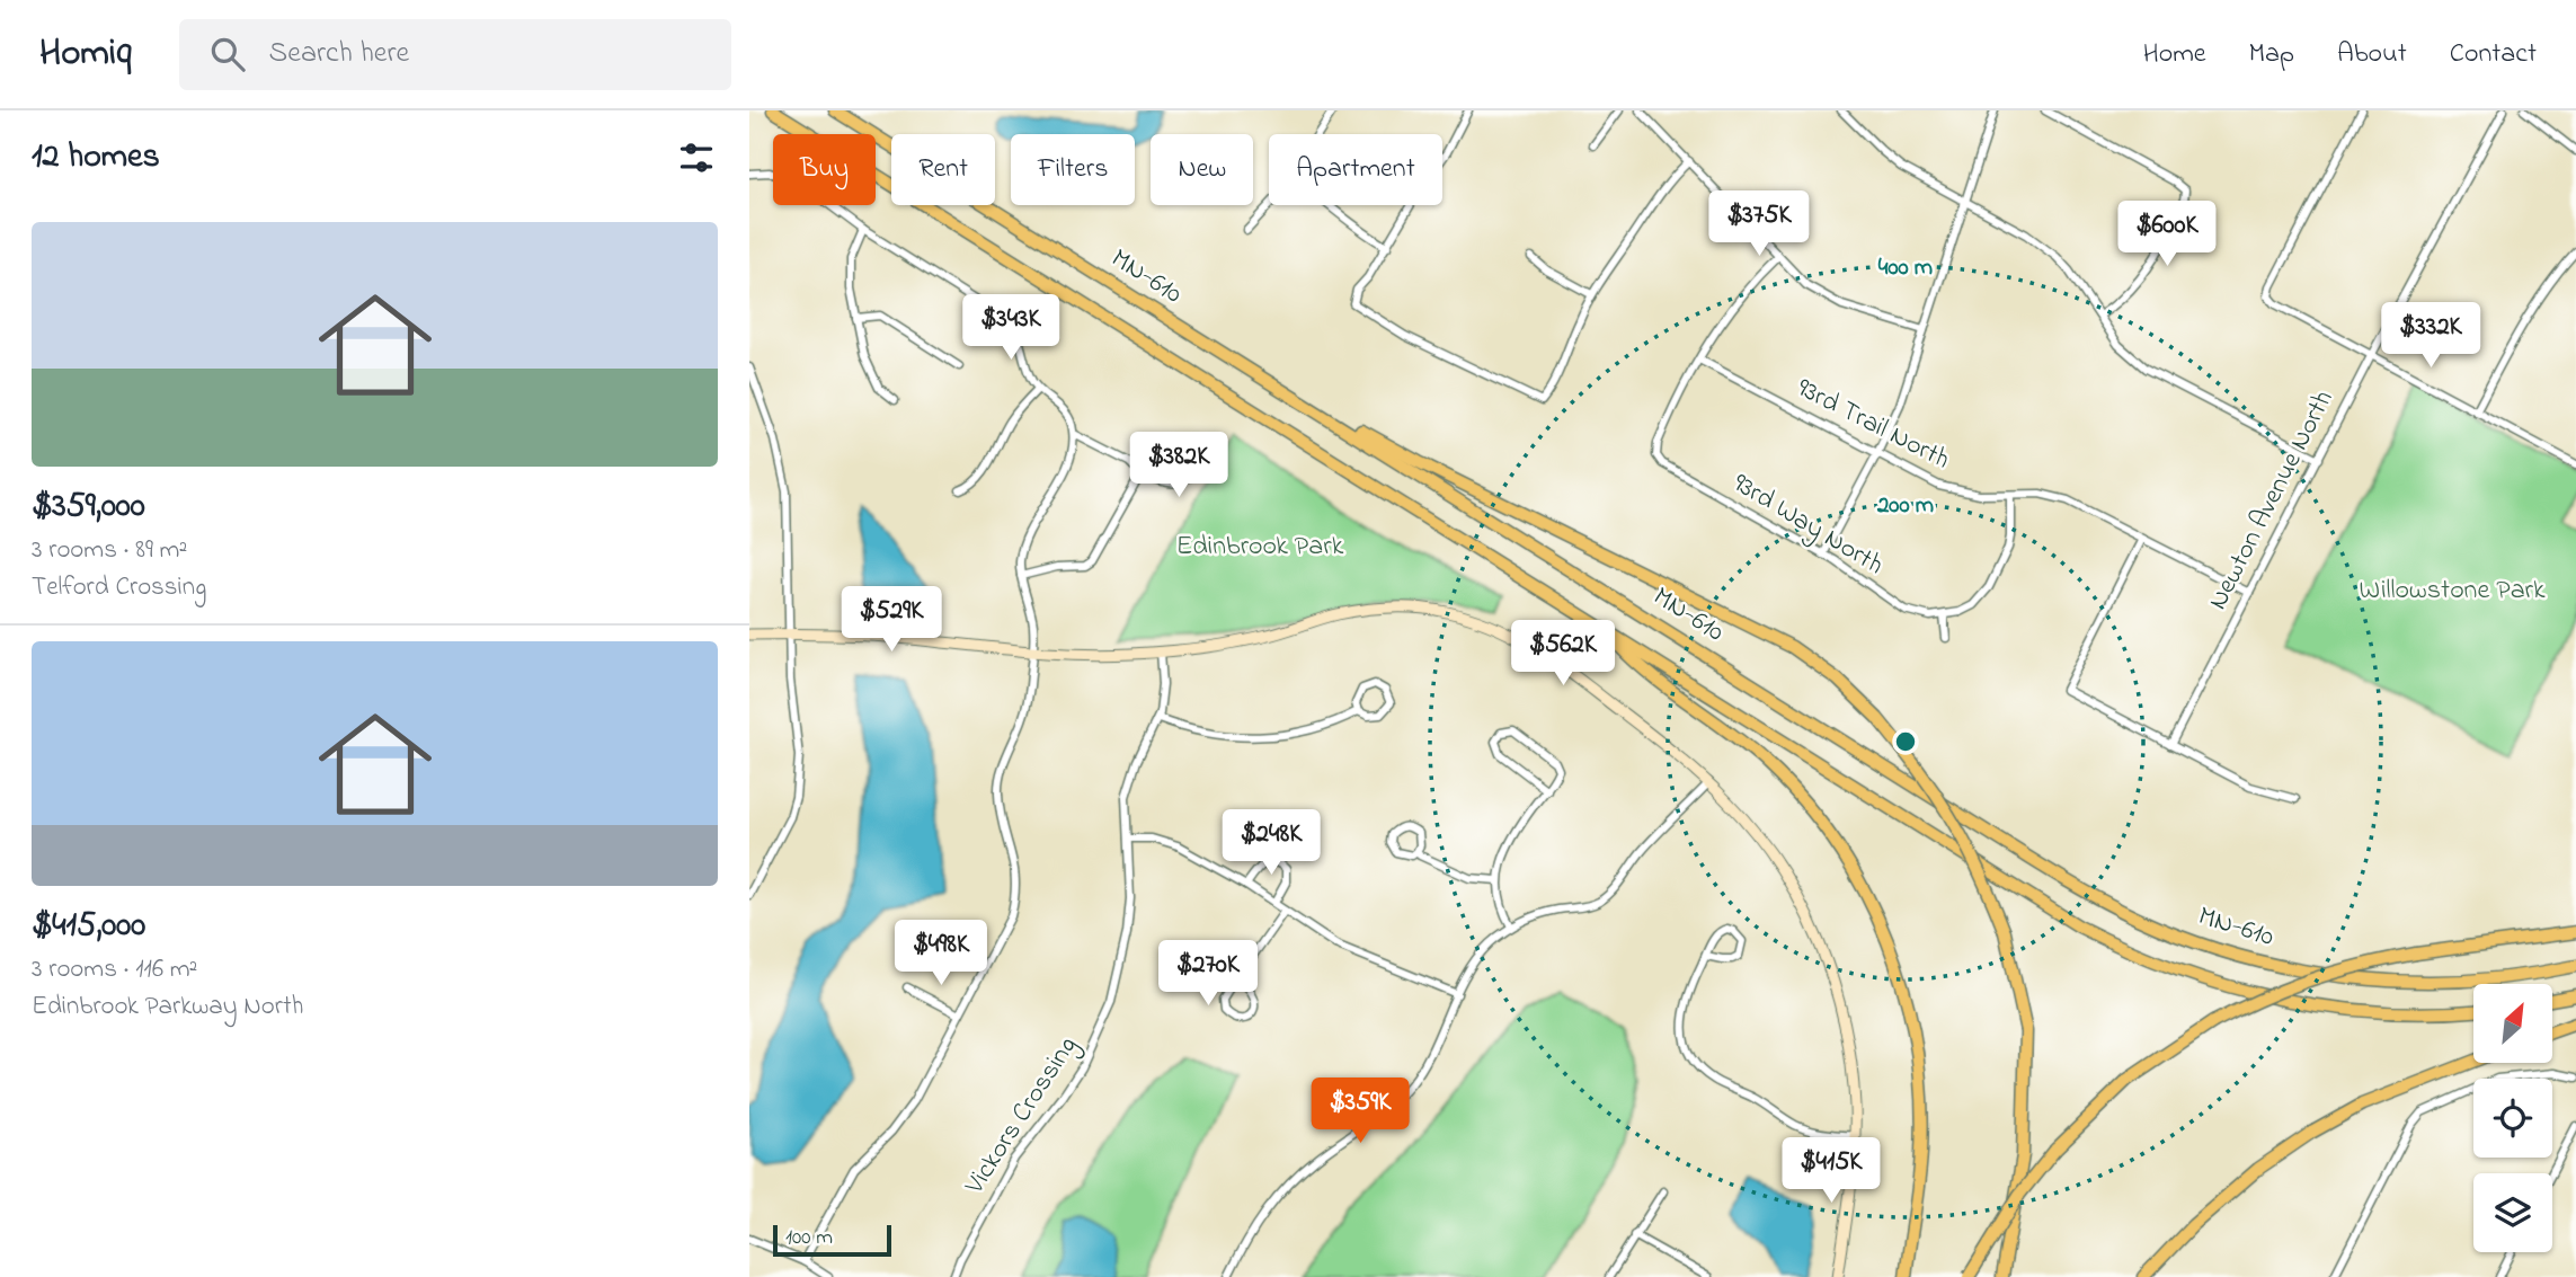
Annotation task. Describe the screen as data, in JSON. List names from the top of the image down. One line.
{"streets":{"highway":["MN-610"],"street":["93rd Trail North","Newton Avenue North","93rd Way North","Vickors Crossing"]},"crossings":[["93rd Trail North","Newton Avenue North"],["93rd Trail North","93rd Way North"]],"parks":["Edinbrook Park","Willowstone Park"],"scale_bar":"100 m","north":"top right","page":{"header":"Homiq","search":"Search here","nav":["Home","Map","About","Contact"],"heading":"12 homes","chip":["Buy","Rent","Filters","New","Apartment"],"price":["$375K","$600K","$343K","$332K","$382K","$529K","$562K","$248K","$498K","$270K","$359K","$415K"],"list":[{"name":"$359,000","note":"3 rooms · 89 m² · Telford Crossing"},{"name":"$415,000","note":"3 rooms · 116 m² · Edinbrook Parkway North"}],"scale":"100 m"},"rings":["400 m","200 m"]}
